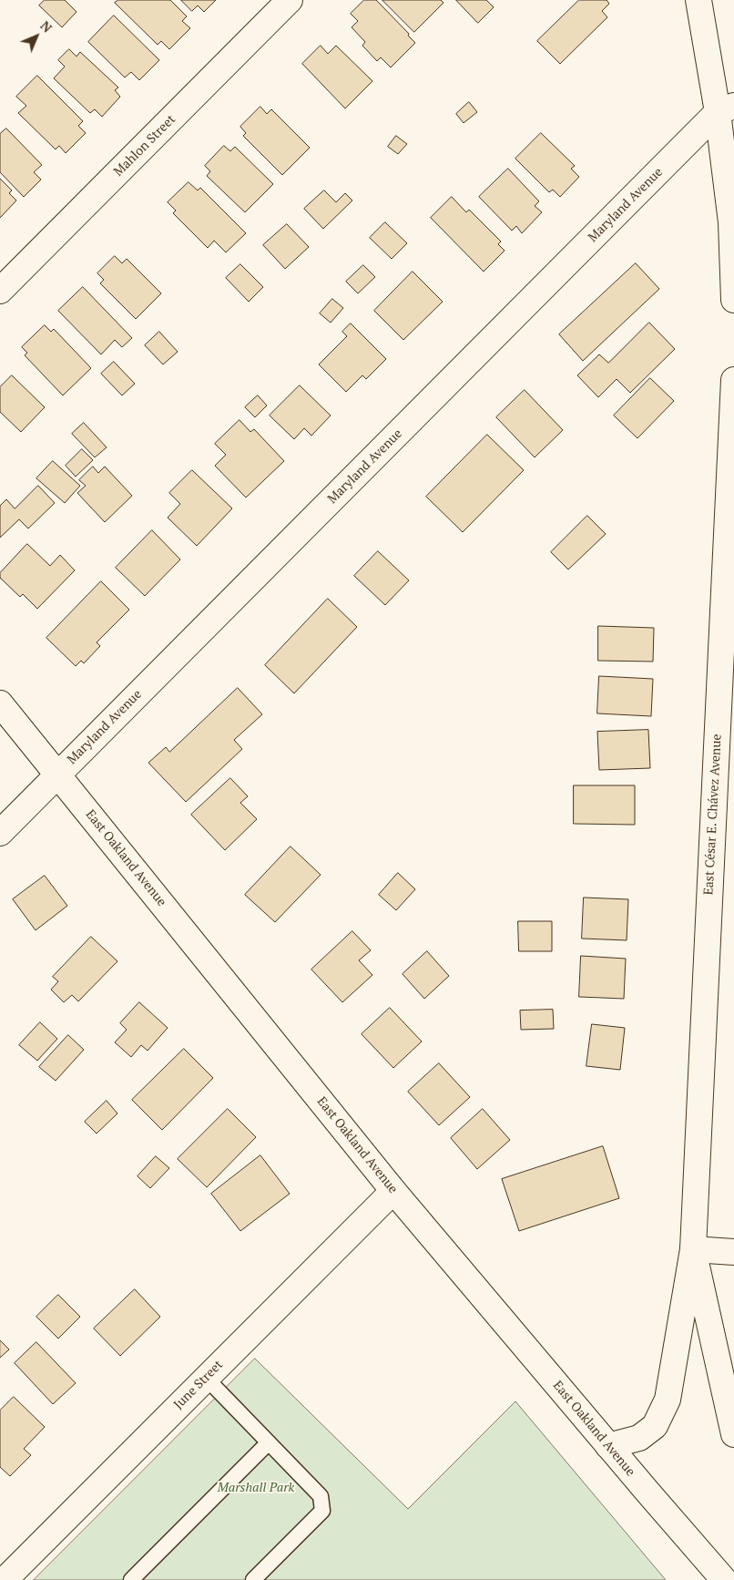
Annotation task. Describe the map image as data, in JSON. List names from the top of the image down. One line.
{"streets":{"street":["Mahlon Street","Maryland Avenue","East César E. Chávez Avenue","East Oakland Avenue","June Street"]},"crossings":[["Maryland Avenue","East Oakland Avenue"],["East César E. Chávez Avenue","East Oakland Avenue"],["East Oakland Avenue","June Street"]],"parks":["Marshall Park"],"north":"top right"}
